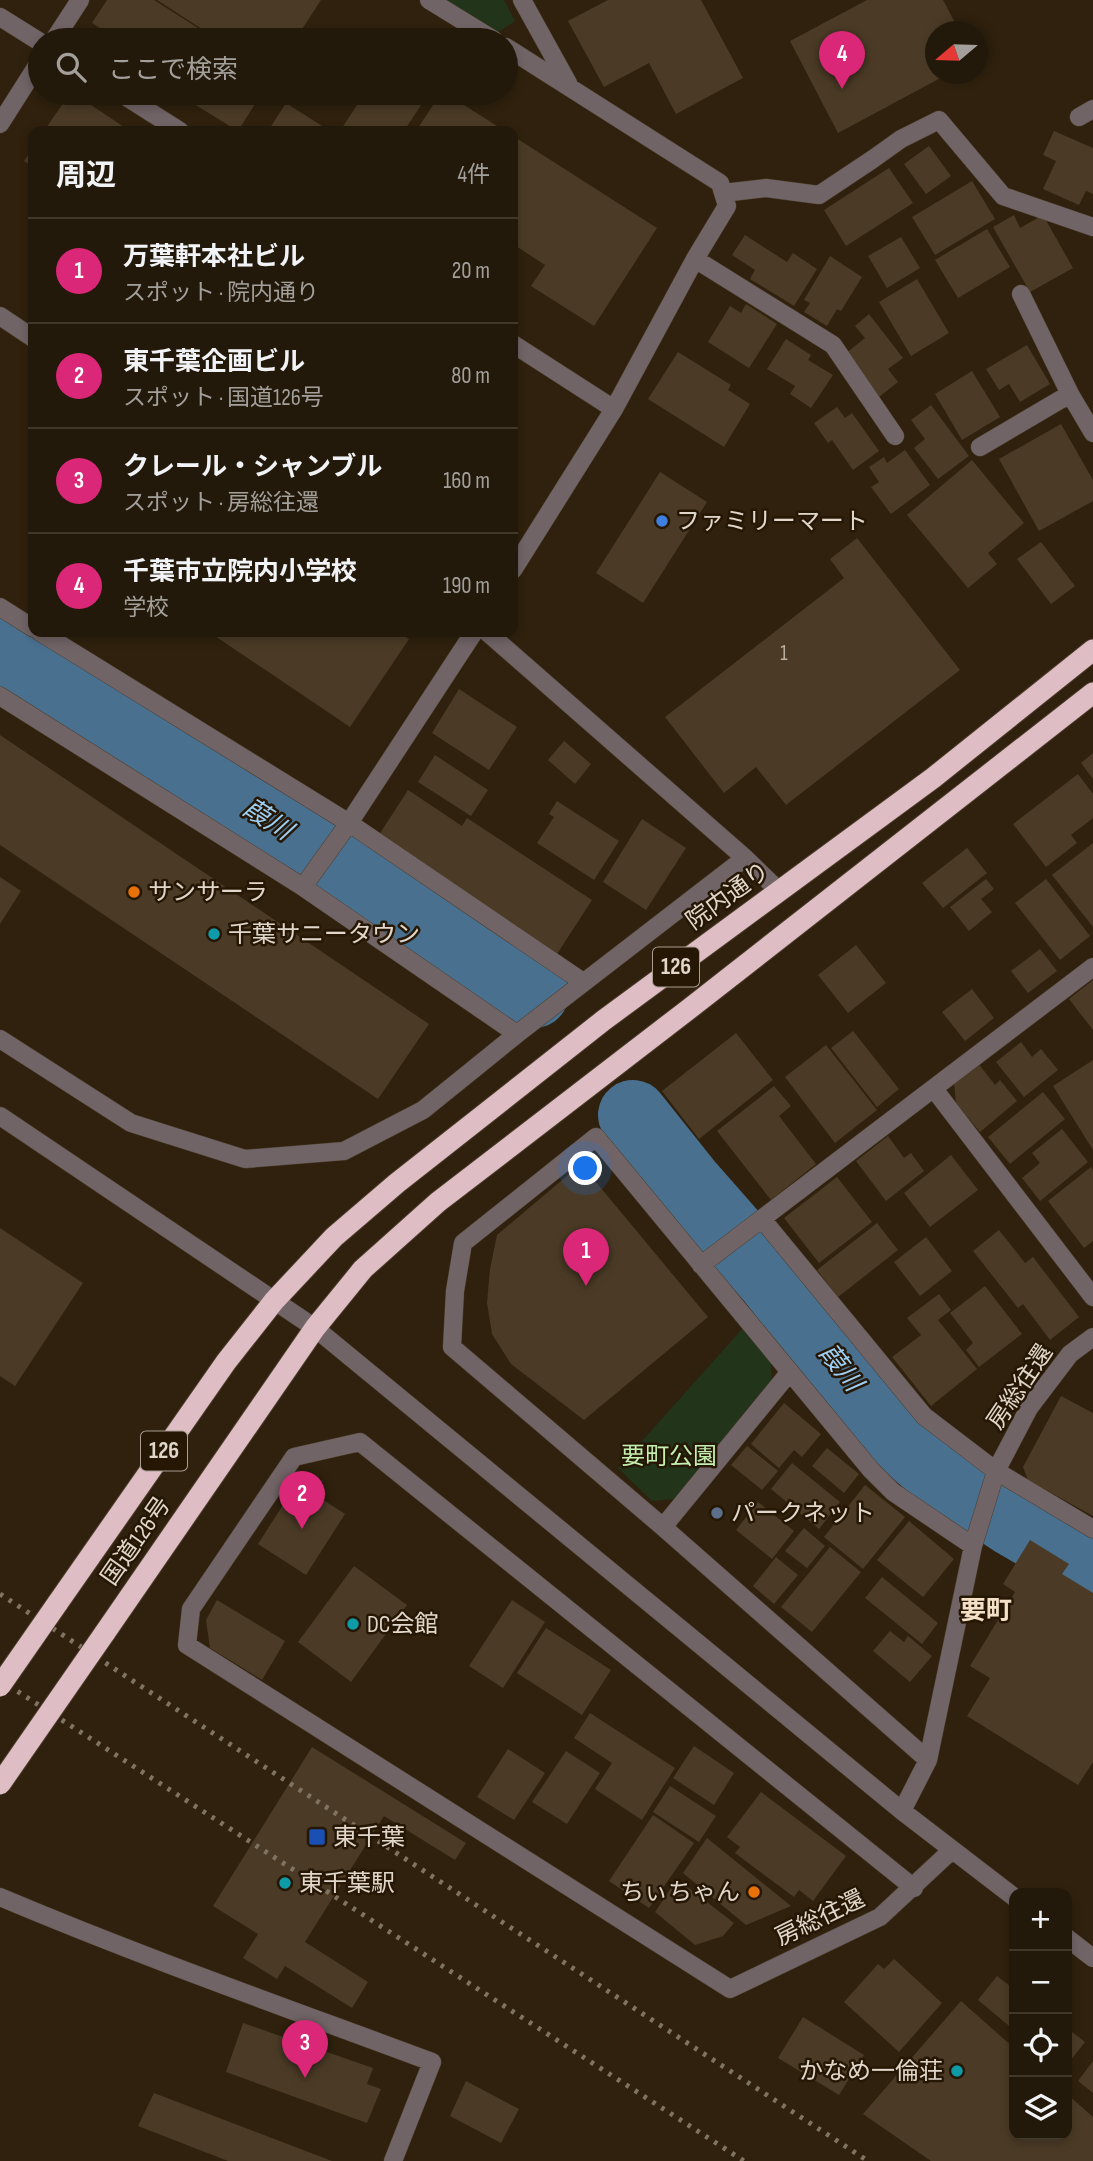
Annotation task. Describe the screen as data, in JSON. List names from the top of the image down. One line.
{"streets":{"highway":["院内通り","126","国道126号"],"street":["房総往還"]},"crossings":[["院内通り","国道126号"],["126","国道126号"]],"districts":["要町"],"water":["葭川"],"parks":["要町公園"],"places":{"other":["ファミリーマート","サンサーラ","千葉サニータウン","パークネット","DC会館","東千葉駅","ちぃちゃん","かなめ一倫荘"],"transit":["東千葉"]},"house_numbers":["1"],"north":"left","page":{"search":"ここで検索","pins":["4","1","2","3"],"heading":["周辺","4件"],"list":[{"mark":"1","name":"万葉軒本社ビル","note":"スポット · 院内通り","value":"20 m"},{"mark":"2","name":"東千葉企画ビル","note":"スポット · 国道126号","value":"80 m"},{"mark":"3","name":"クレール・シャンブル","note":"スポット · 房総往還","value":"160 m"},{"mark":"4","name":"千葉市立院内小学校","note":"学校","value":"190 m"}],"map_buttons":["+","−"]}}
